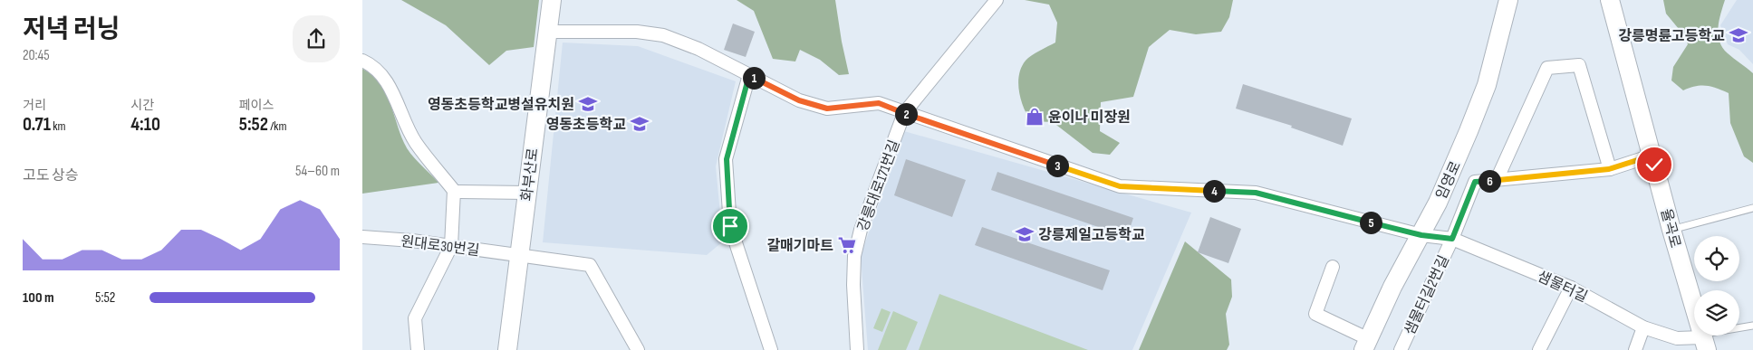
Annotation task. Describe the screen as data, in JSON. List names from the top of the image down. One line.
{"streets":{"street":["화부산로","임영로","강릉대로171번길","율곡로","원대로30번길","샘물터길","샘물터길2번길"]},"crossings":[["화부산로","원대로30번길"],["화부산로","샘물터길"],["임영로","샘물터길"],["강릉대로171번길","샘물터길"],["율곡로","샘물터길"],["샘물터길","샘물터길2번길"]],"places":{"school or university":["강릉명륜고등학교","영동초등학교병설유치원","영동초등학교","강릉제일고등학교"],"shop":["윤이나 미장원"],"supermarket":["갈매기마트"]},"page":{"heading":["저녁 러닝","20:45"],"pins":["1","2","3","6","4","5"],"stats":[["거리","0.71 km"],["시간","4:10"],["페이스","5:52 /km"]],"chart":["고도 상승","54–60 m"],"list":[{"name":"100 m","note":"5:52"}]}}
